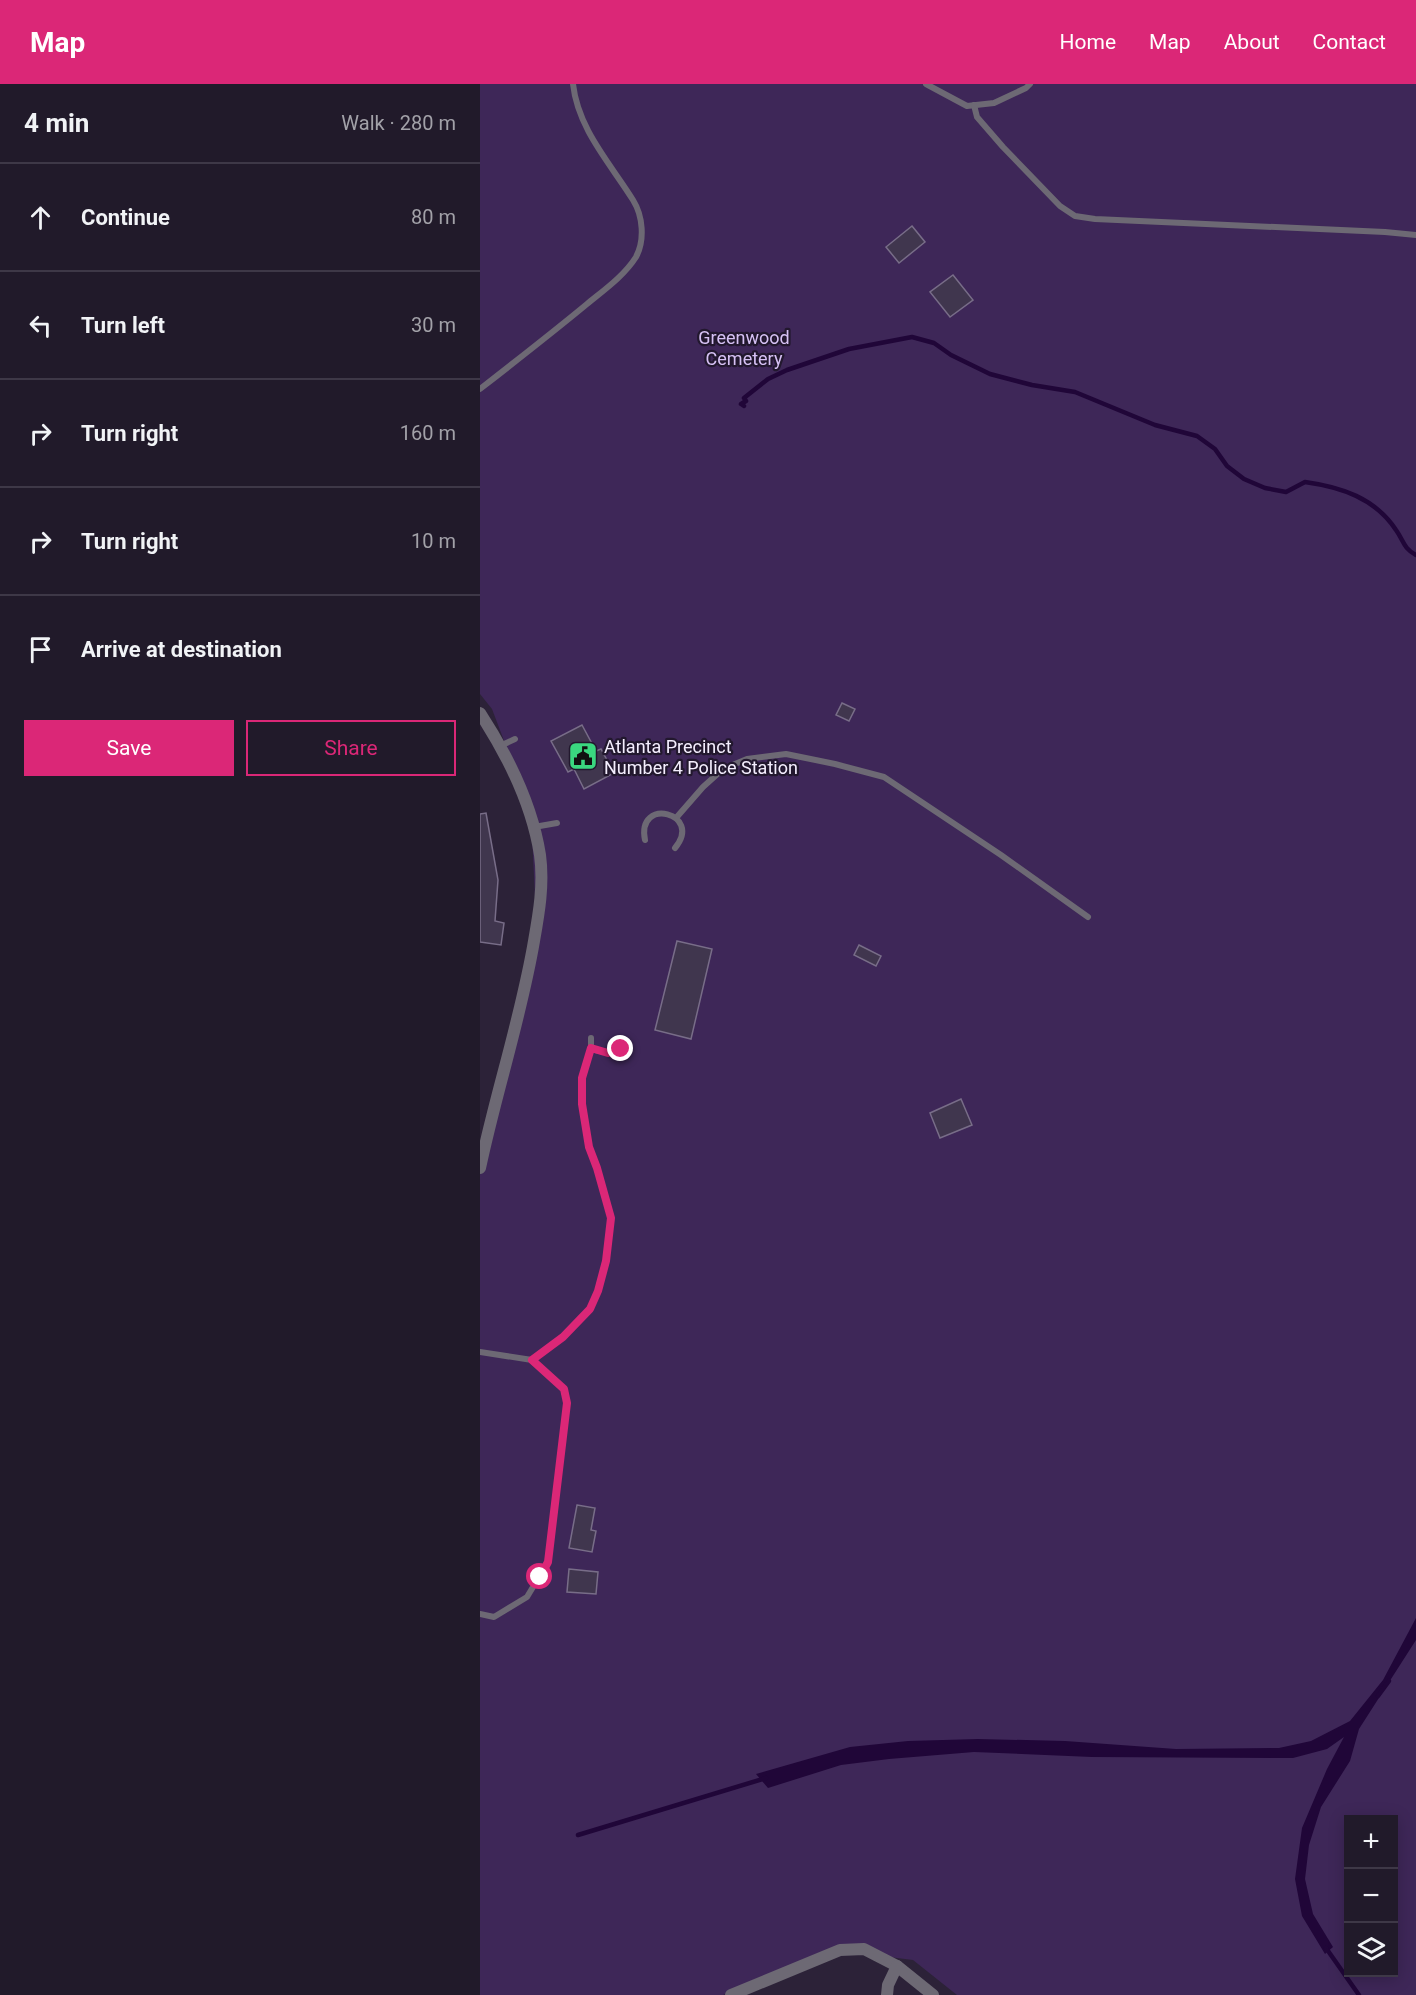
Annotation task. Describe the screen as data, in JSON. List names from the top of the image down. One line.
{"parks":["Greenwood Cemetery"],"places":{"public building":["Atlanta Precinct Number 4 Police Station"]},"page":{"header":"Map","nav":["Home","Map","About","Contact"],"heading":["4 min","Walk · 280 m"],"list":[["Continue","80 m"],["Turn left","30 m"],["Turn right","160 m"],["Turn right","10 m"],"Arrive at destination"],"buttons":["Save","Share"],"map_buttons":["+","−"]}}
